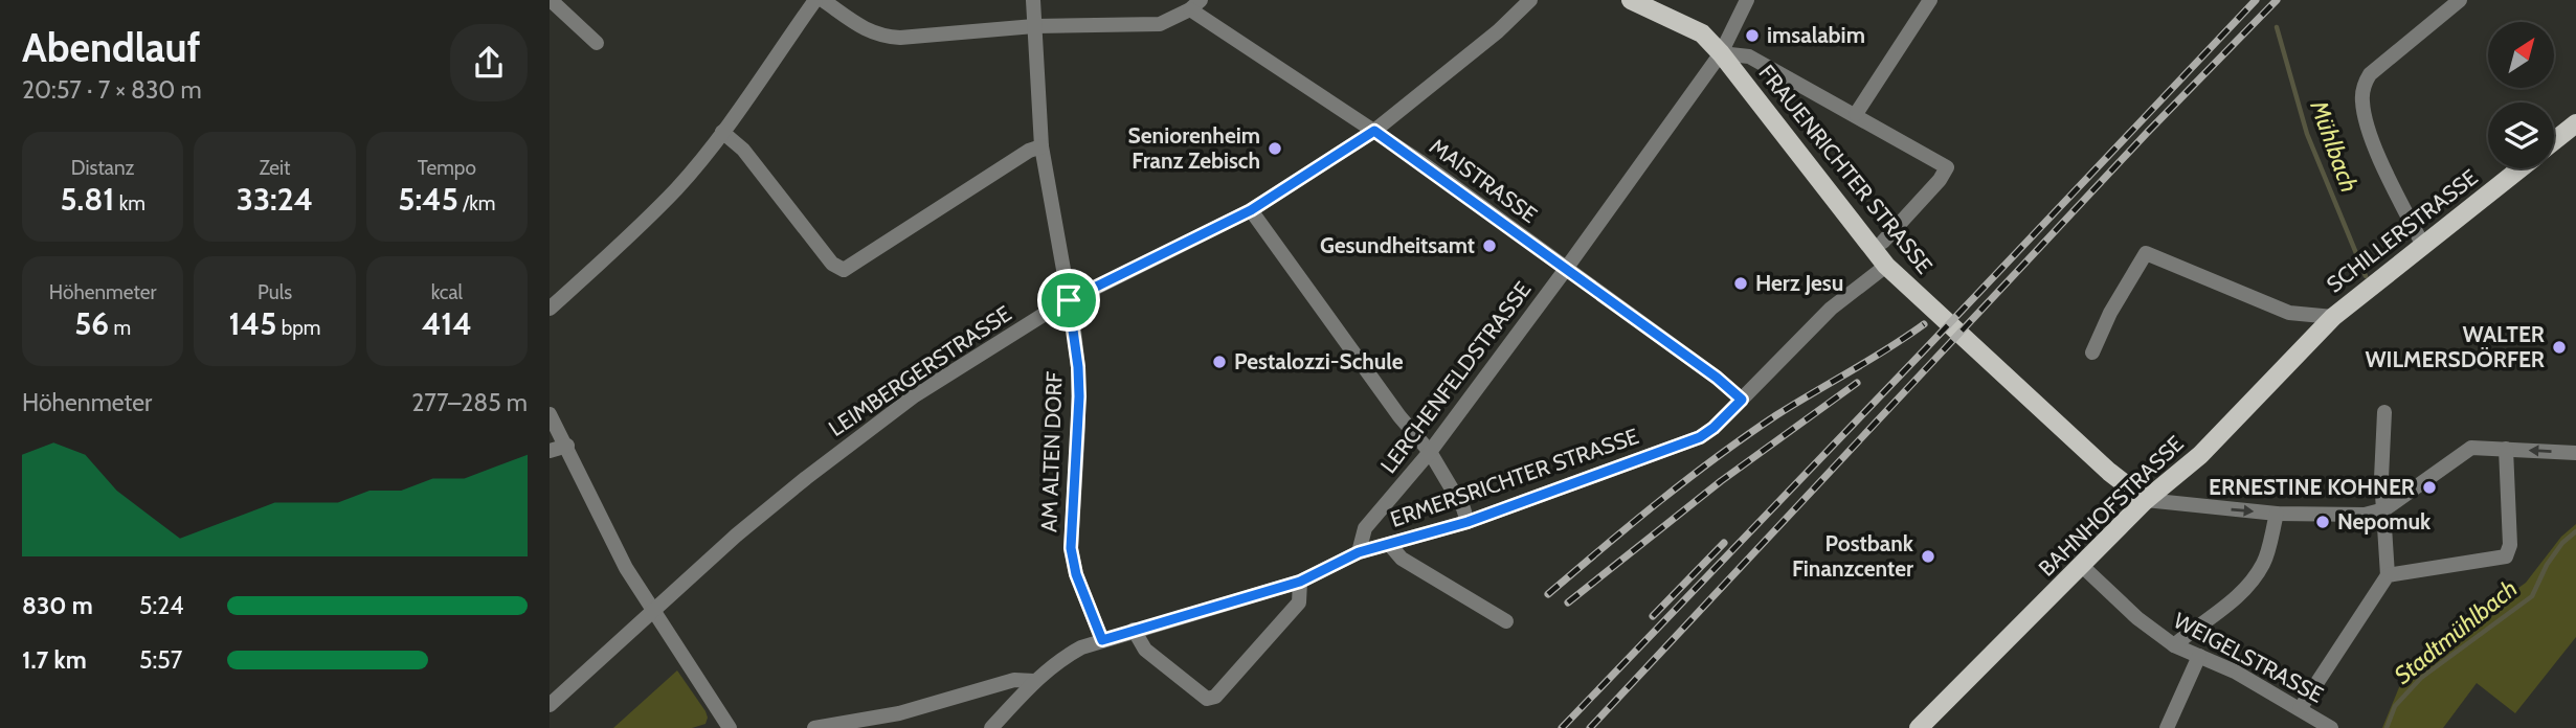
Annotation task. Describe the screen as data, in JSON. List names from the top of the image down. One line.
{"streets":{"main road":["FRAUENRICHTER STRASSE","SCHILLERSTRASSE","BAHNHOFSTRASSE"],"street":["MAISTRASSE","LEIMBERGERSTRASSE","LERCHENFELDSTRASSE","AM ALTEN DORF","ERMERSRICHTER STRASSE","WEIGELSTRASSE"]},"crossings":[["FRAUENRICHTER STRASSE","LERCHENFELDSTRASSE"],["FRAUENRICHTER STRASSE","ERMERSRICHTER STRASSE"],["FRAUENRICHTER STRASSE","BAHNHOFSTRASSE"],["MAISTRASSE","LEIMBERGERSTRASSE"],["MAISTRASSE","LERCHENFELDSTRASSE"],["MAISTRASSE","ERMERSRICHTER STRASSE"],["SCHILLERSTRASSE","BAHNHOFSTRASSE"],["LEIMBERGERSTRASSE","AM ALTEN DORF"],["LERCHENFELDSTRASSE","ERMERSRICHTER STRASSE"],["AM ALTEN DORF","ERMERSRICHTER STRASSE"],["BAHNHOFSTRASSE","WEIGELSTRASSE"]],"water":["Mühlbach","Stadtmühlbach"],"places":["imsalabim","Seniorenheim Franz Zebisch","Gesundheitsamt","Herz Jesu","WALTER WILMERSDÖRFER","Pestalozzi-Schule","ERNESTINE KOHNER","Nepomuk","Postbank Finanzcenter"],"north":"top right","page":{"heading":["Abendlauf","20:57 · 7 × 830 m"],"stats":[["Distanz","5.81 km"],["Zeit","33:24"],["Tempo","5:45 /km"],["Höhenmeter","56 m"],["Puls","145 bpm"],["kcal","414"]],"chart":["Höhenmeter","277–285 m"],"list":[{"name":"830 m","note":"5:24"},{"name":"1.7 km","note":"5:57"}]}}
